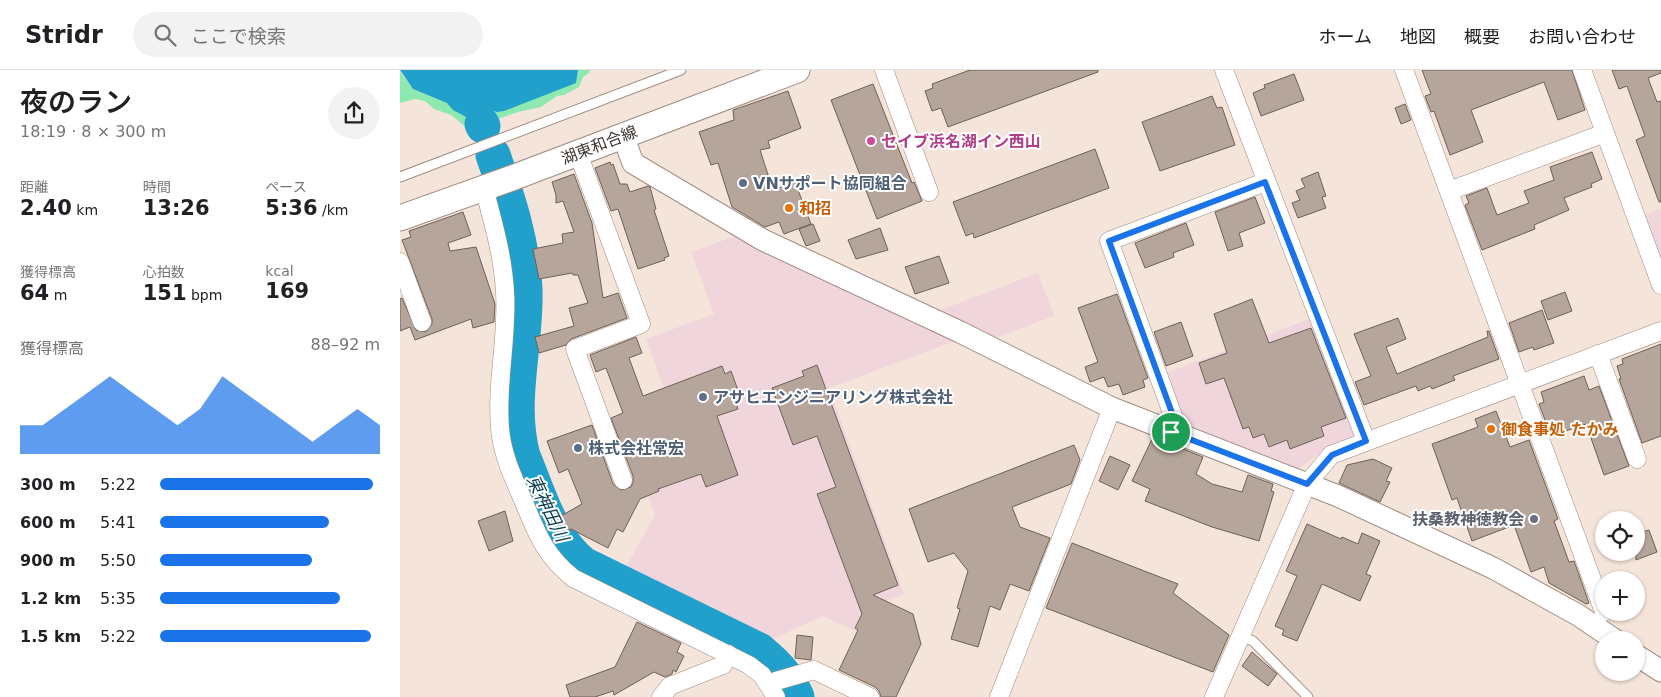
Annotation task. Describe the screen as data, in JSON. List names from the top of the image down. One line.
{"streets":{"main road":["湖東和合線"]},"water":["東神田川"],"places":["セイブ浜名湖イン西山","VNサポート協同組合","和招","アサヒエンジニアリング株式会社","御食事処 たかみ","株式会社常宏","扶桑教神徳教会"],"page":{"header":"Stridr","search":"ここで検索","nav":["ホーム","地図","概要","お問い合わせ"],"heading":["夜のラン","18:19 · 8 × 300 m"],"stats":[["距離","2.40 km"],["時間","13:26"],["ペース","5:36 /km"],["獲得標高","64 m"],["心拍数","151 bpm"],["kcal","169"]],"chart":["獲得標高","88–92 m"],"list":[{"name":"300 m","note":"5:22"},{"name":"600 m","note":"5:41"},{"name":"900 m","note":"5:50"},{"name":"1.2 km","note":"5:35"},{"name":"1.5 km","note":"5:22"}],"map_buttons":["+","−"]}}
